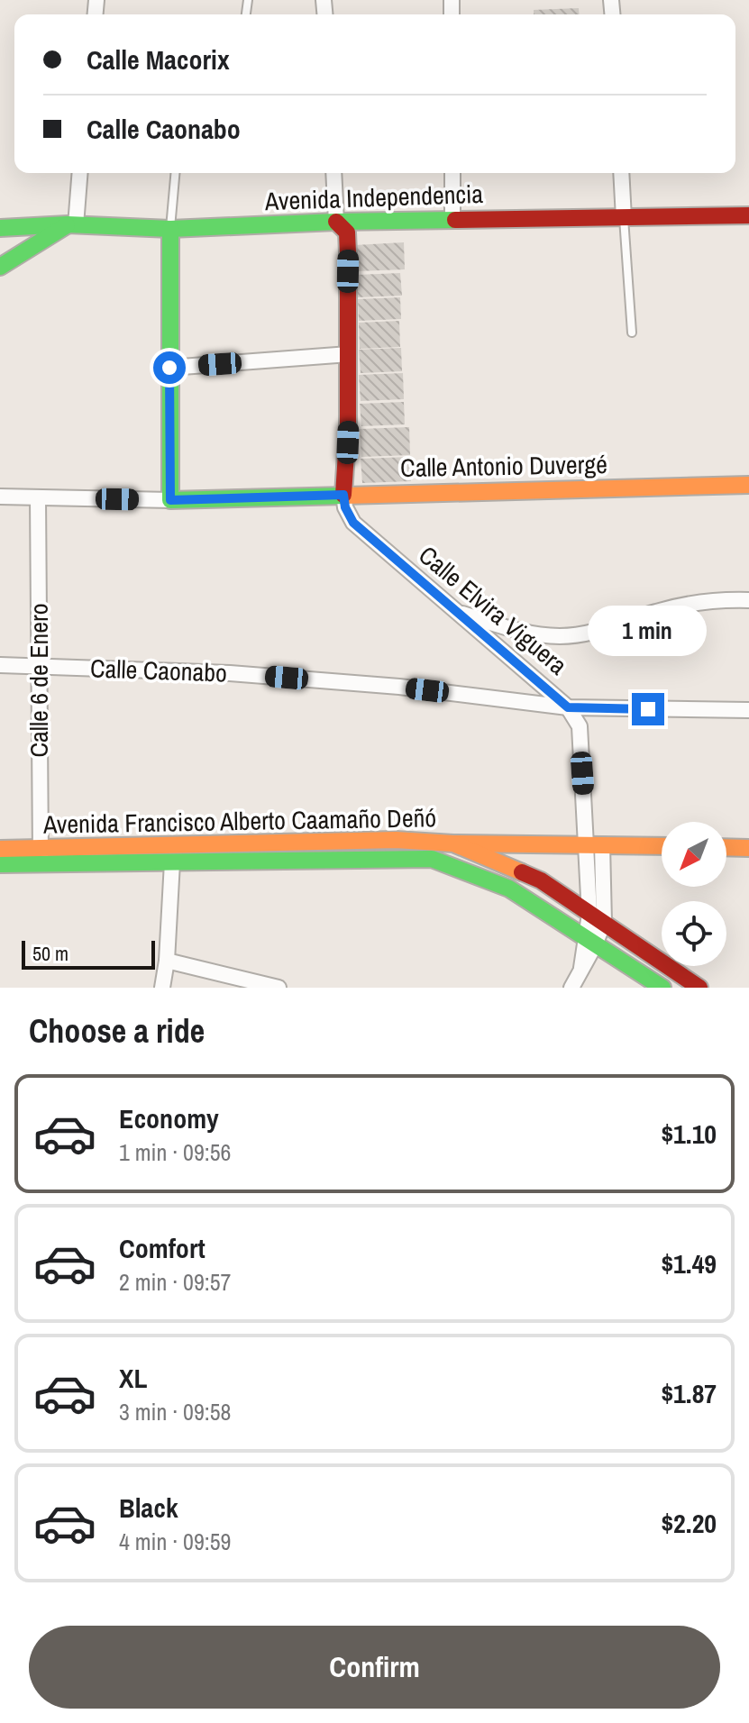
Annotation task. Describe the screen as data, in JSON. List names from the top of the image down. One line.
{"streets":{"main road":["Avenida Independencia","Calle Antonio Duvergé","Avenida Francisco Alberto Caamaño Deñó"],"street":["Calle Elvira Viguera","Calle Caonabo","Calle 6 de Enero"]},"crossings":[["Calle Antonio Duvergé","Calle Elvira Viguera"],["Calle Antonio Duvergé","Calle 6 de Enero"],["Calle Elvira Viguera","Calle Caonabo"],["Calle Elvira Viguera","Avenida Francisco Alberto Caamaño Deñó"],["Calle Caonabo","Calle 6 de Enero"],["Calle 6 de Enero","Avenida Francisco Alberto Caamaño Deñó"]],"scale_bar":"50 m","north":"bottom left","page":{"banner":["Calle Macorix","Calle Caonabo"],"bubble":"1 min","scale":"50 m","heading":"Choose a ride","list":[{"name":"Economy","note":"1 min · 09:56","value":"$1.10"},{"name":"Comfort","note":"2 min · 09:57","value":"$1.49"},{"name":"XL","note":"3 min · 09:58","value":"$1.87"},{"name":"Black","note":"4 min · 09:59","value":"$2.20"}],"buttons":"Confirm"}}
